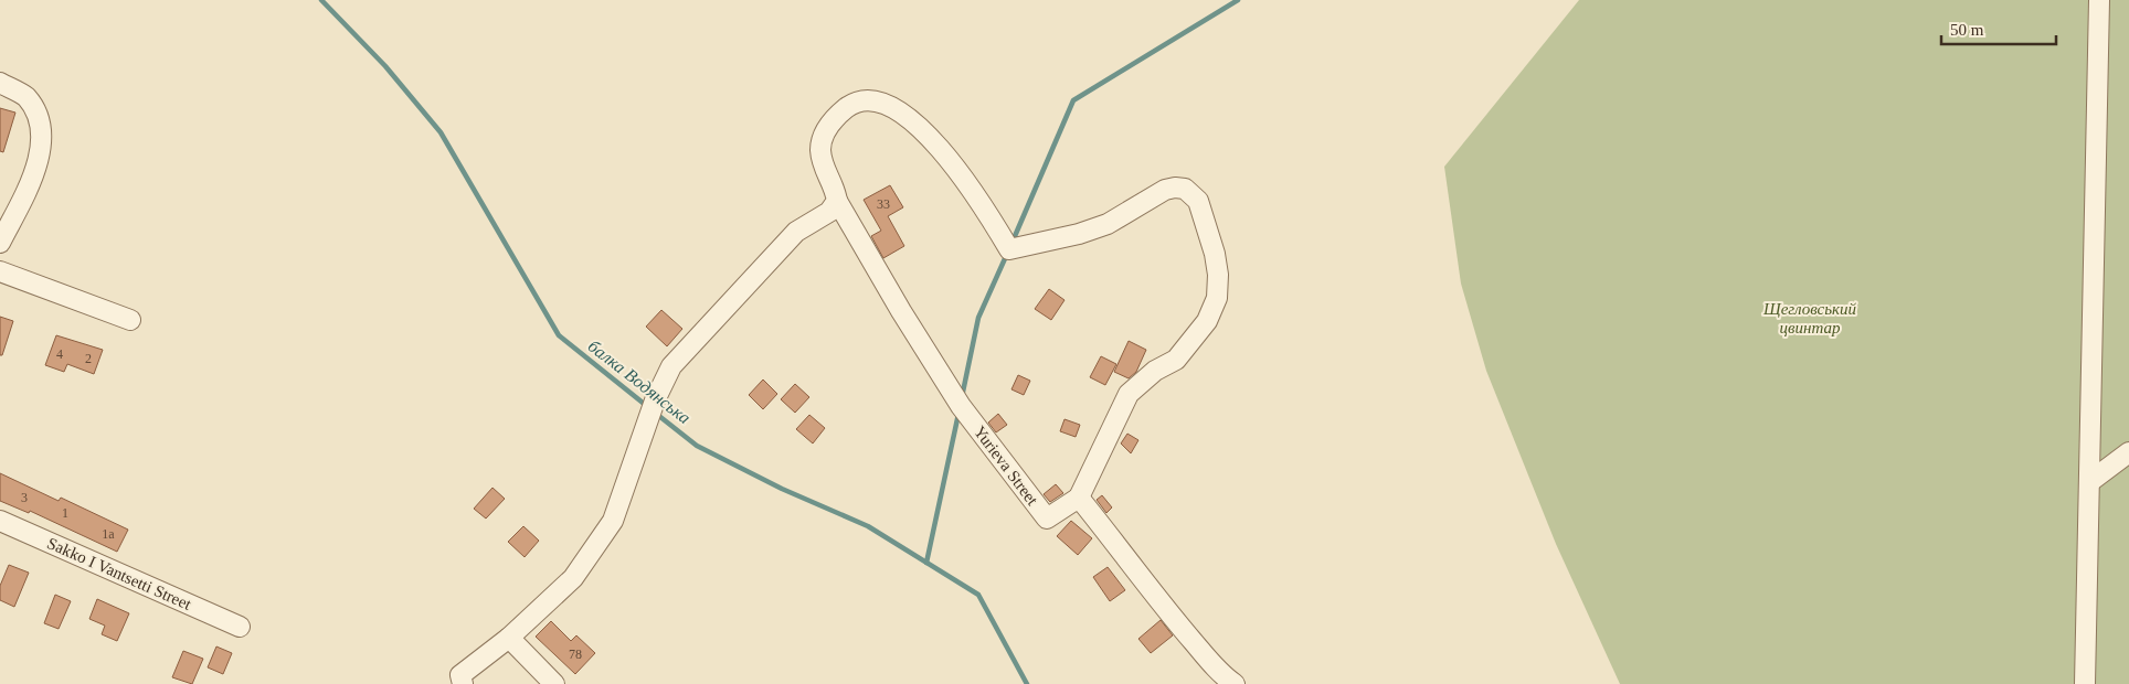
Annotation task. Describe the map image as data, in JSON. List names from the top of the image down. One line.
{"streets":{"street":["Yurieva Street","Sakko I Vantsetti Street"]},"water":["балка Водянська"],"parks":["Щегловський цвинтар"],"house_numbers":["33","4","2","3","1","1а","78"],"scale_bar":"50 m"}
